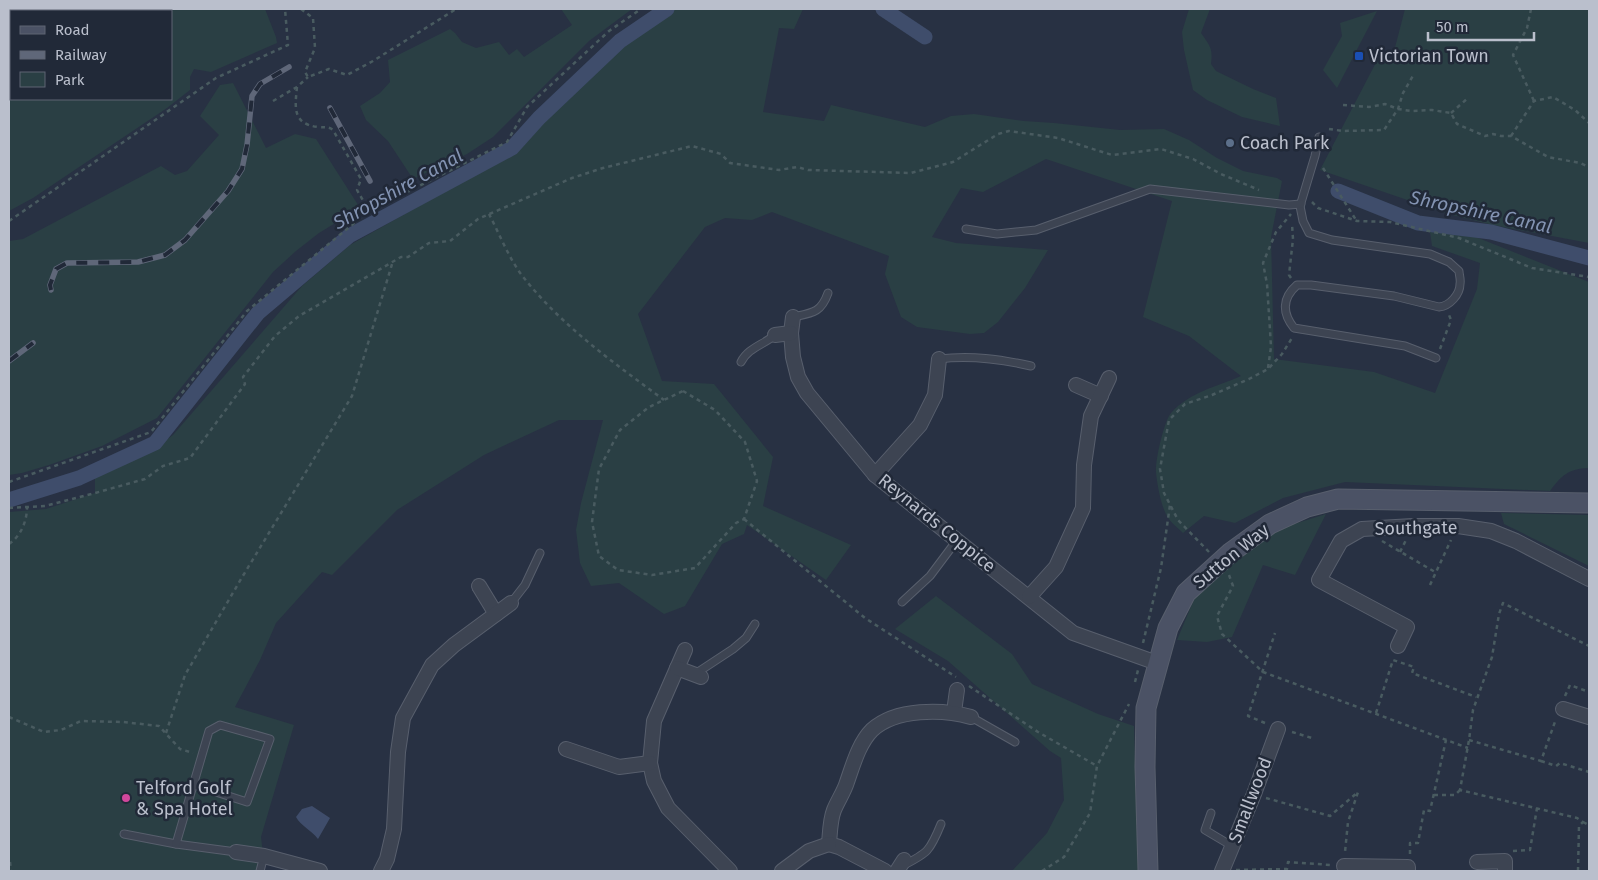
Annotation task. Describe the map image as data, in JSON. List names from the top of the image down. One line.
{"streets":{"street":["Reynards Coppice","Southgate","Sutton Way","Smallwood"]},"crossings":[["Reynards Coppice","Sutton Way"]],"water":["Shropshire Canal"],"places":{"transit":["Victorian Town"],"other":["Coach Park","Telford Golf & Spa Hotel"]},"legend":["Road","Railway","Park"],"scale_bar":"50 m"}
